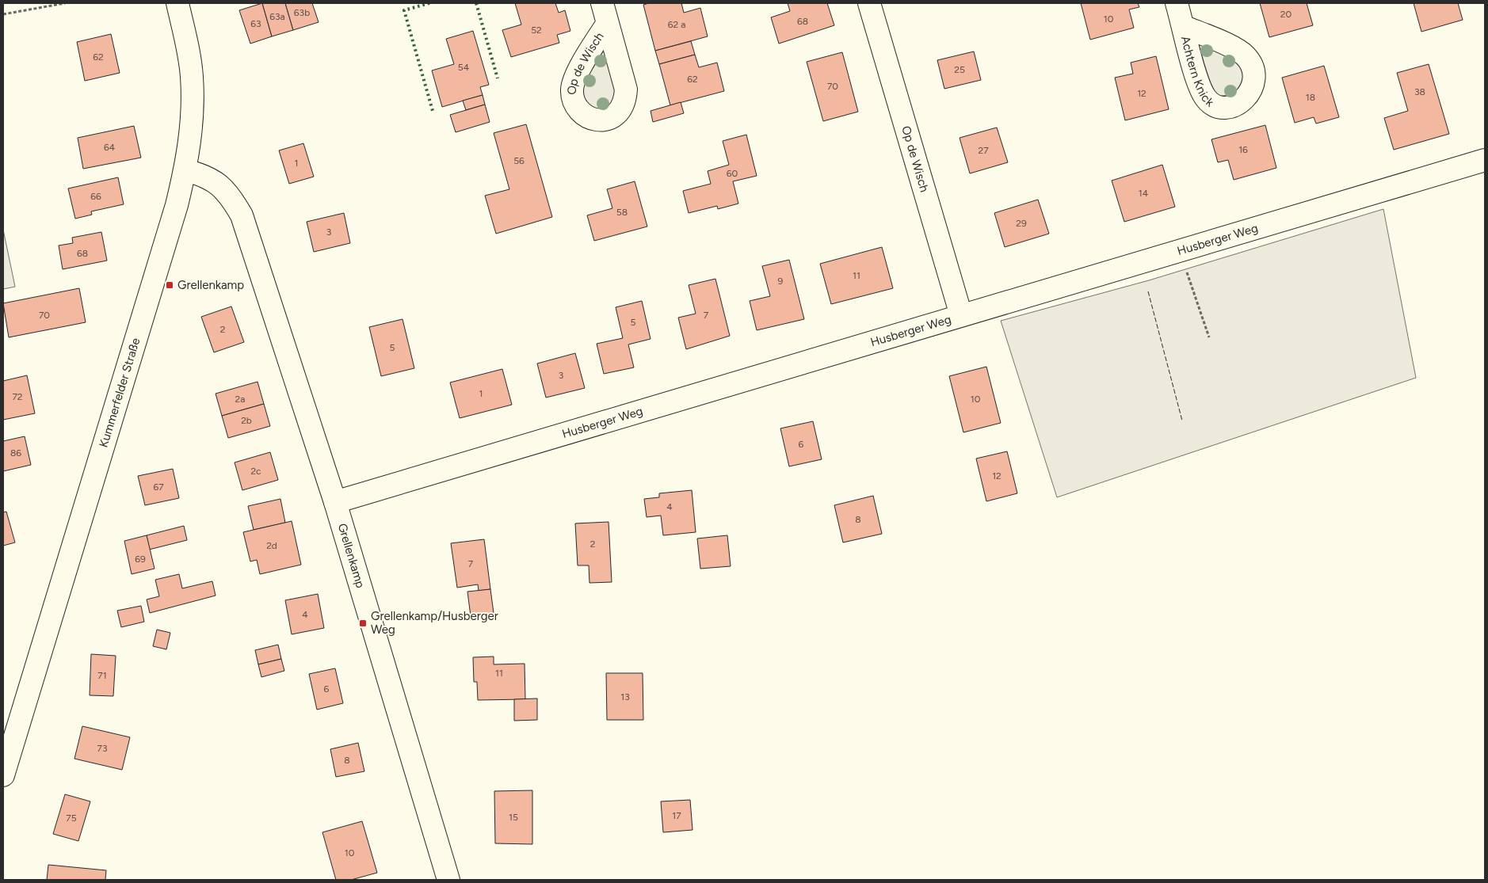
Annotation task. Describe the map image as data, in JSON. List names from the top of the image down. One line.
{"streets":{"street":["Op de Wisch","Achtern Knick","Husberger Weg","Kummerfelder Straße","Grellenkamp"]},"crossings":[["Op de Wisch","Husberger Weg"],["Husberger Weg","Grellenkamp"],["Kummerfelder Straße","Grellenkamp"]],"places":{"transit":["Grellenkamp","Grellenkamp/Husberger Weg"]},"house_numbers":["63b","20","63a","10","68","63","62 a","52","62","54","25","62","70","38","12","18","64","16","27","56","1","60","14","66","58","29","3","68","11","9","70","7","5","2","5","3","1","72","2a","10","2b","6","86","2c","12","67","4","8","2","2d","69","7","4","11","71","6","13","73","8","17","15","75","10"]}
